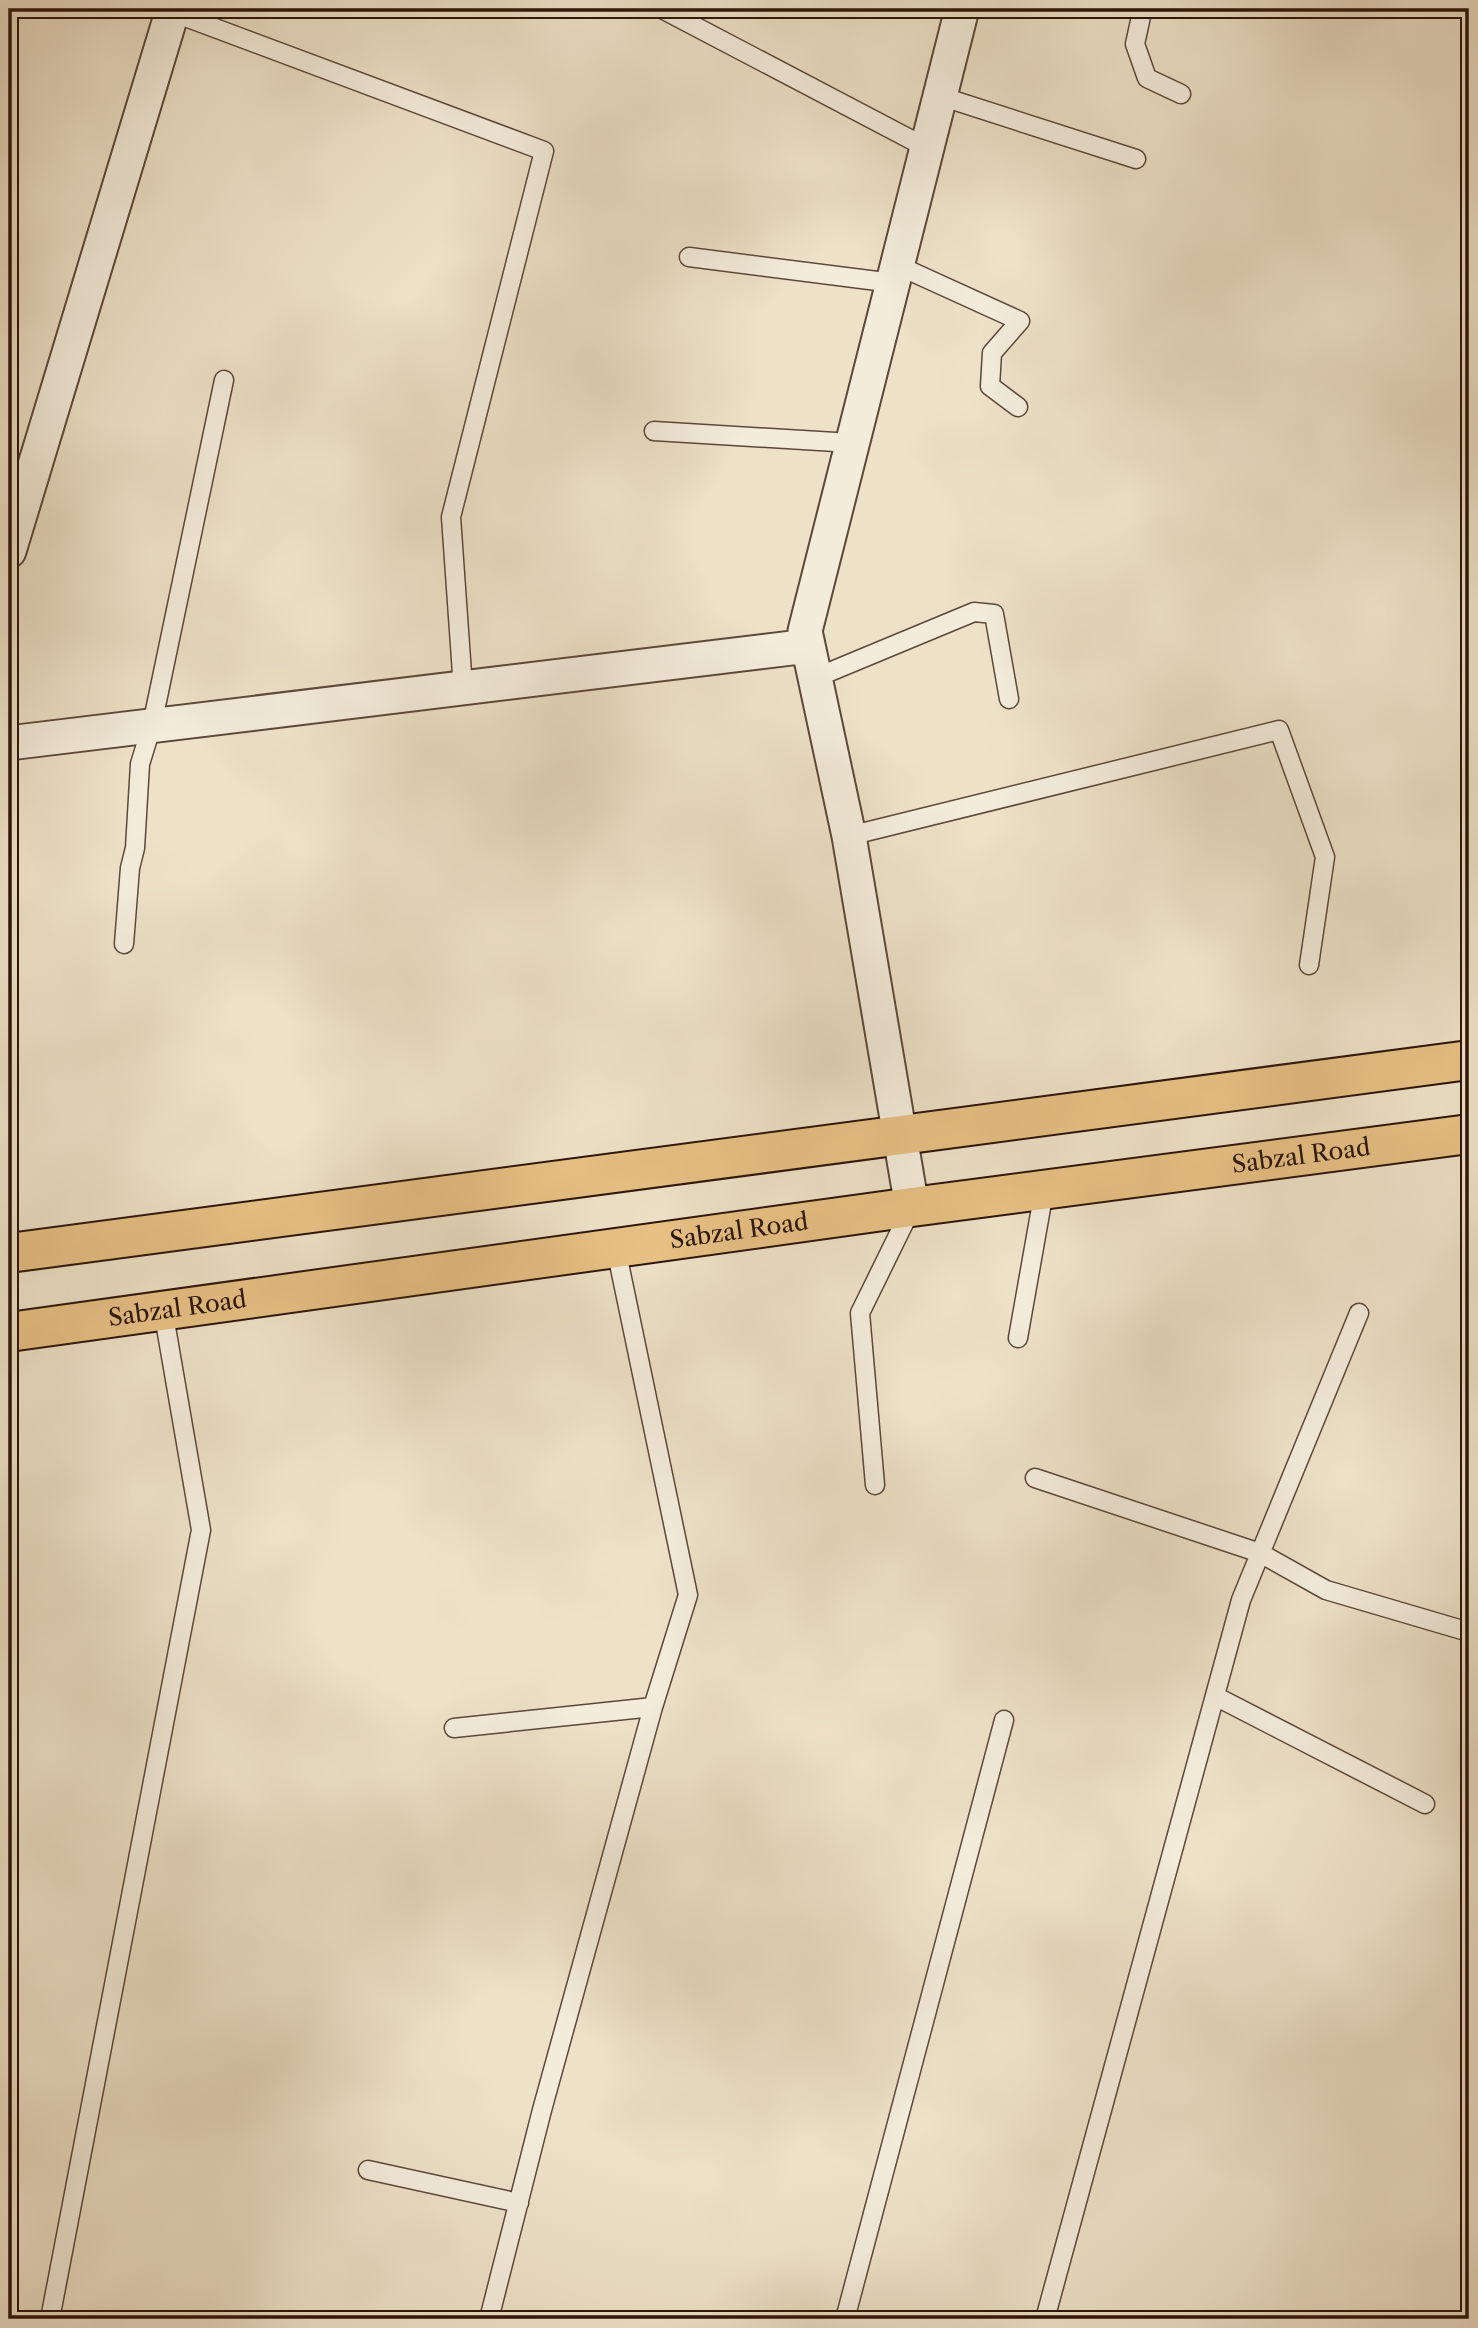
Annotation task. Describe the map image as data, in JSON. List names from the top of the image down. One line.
{"streets":{"main road":["Sabzal Road"]}}
